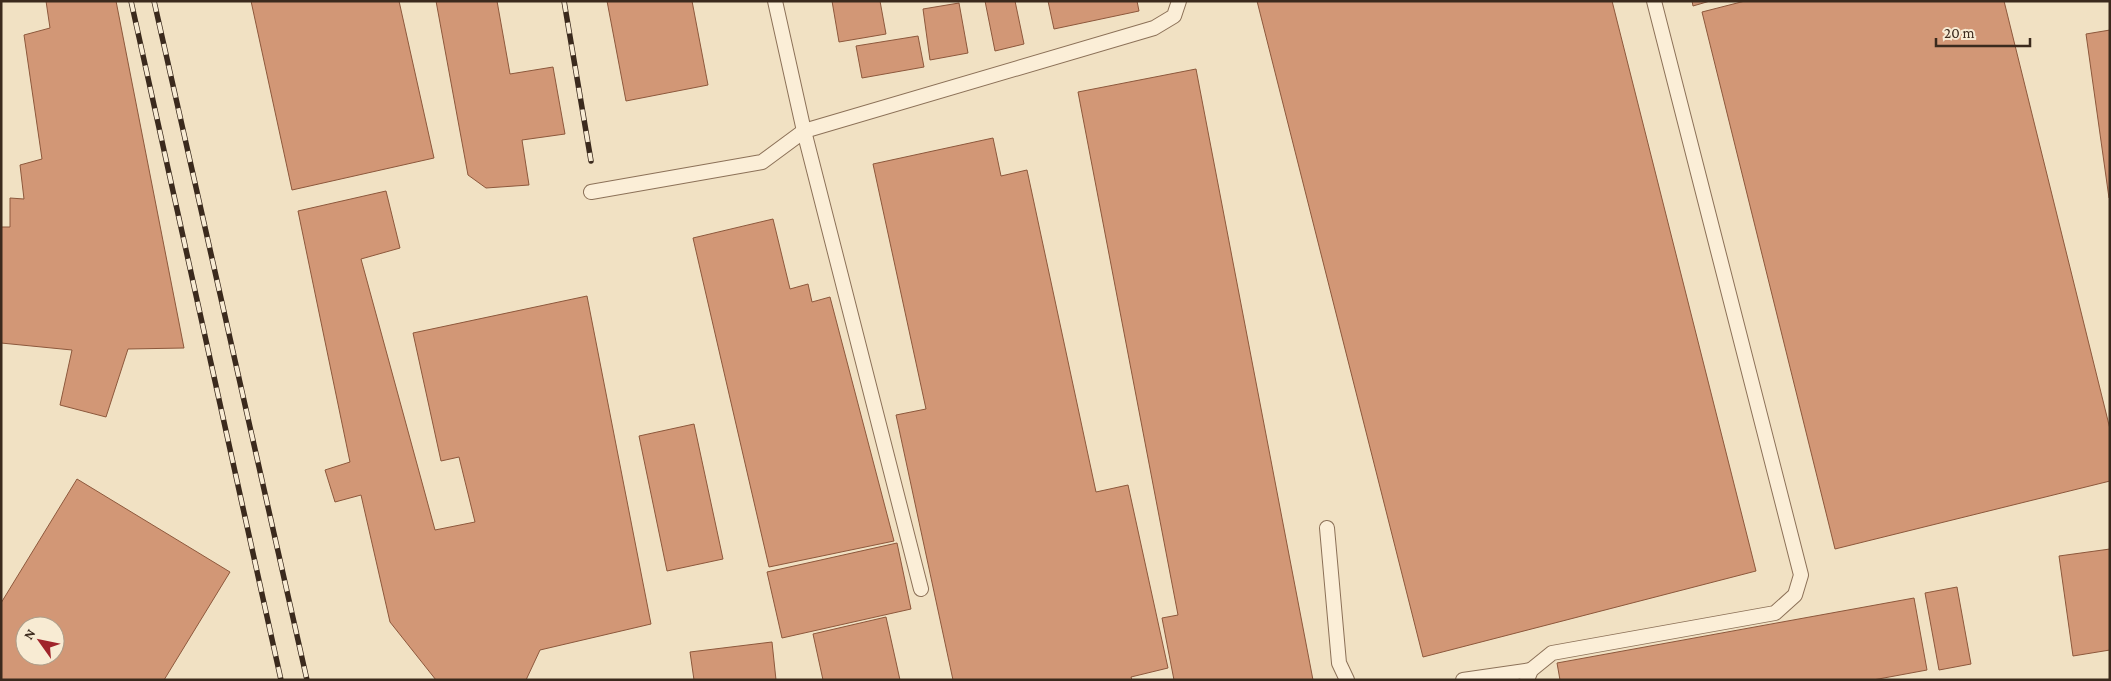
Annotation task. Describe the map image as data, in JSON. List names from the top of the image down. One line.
{"scale_bar":"20 m","north":"top left"}
